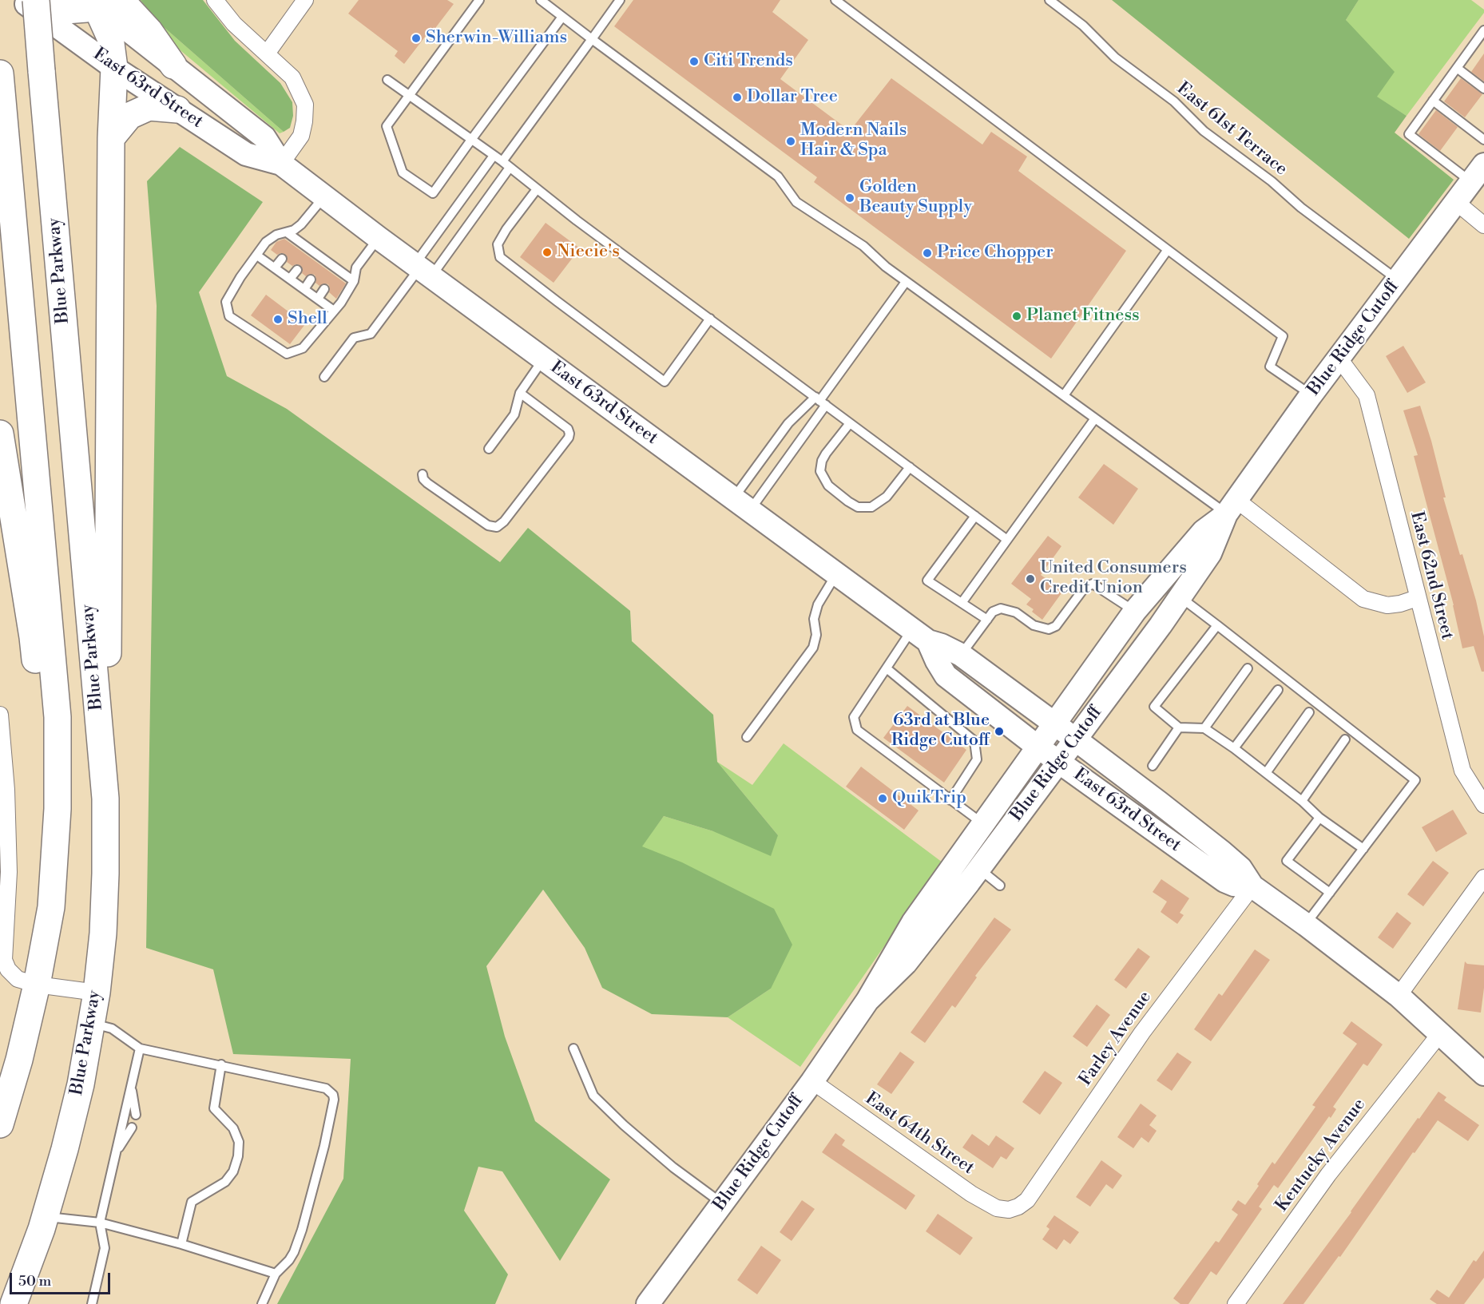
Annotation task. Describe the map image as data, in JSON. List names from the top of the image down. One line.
{"streets":{"highway":["Blue Parkway"],"main road":["East 63rd Street","Blue Ridge Cutoff"],"street":["East 62nd Street","Farley Avenue","East 64th Street","Kentucky Avenue"],"lane":["East 61st Terrace"]},"crossings":[["East 63rd Street","Blue Ridge Cutoff"],["East 63rd Street","Farley Avenue"],["East 63rd Street","Kentucky Avenue"],["East 61st Terrace","Blue Ridge Cutoff"],["Blue Ridge Cutoff","East 62nd Street"],["Blue Ridge Cutoff","East 64th Street"],["Farley Avenue","East 64th Street"]],"places":["Sherwin-Williams","Citi Trends","Dollar Tree","Modern Nails Hair & Spa","Golden Beauty Supply","Niecie's","Price Chopper","Planet Fitness","Shell","United Consumers Credit Union","63rd at Blue Ridge Cutoff","QuikTrip"],"scale_bar":"50 m"}
